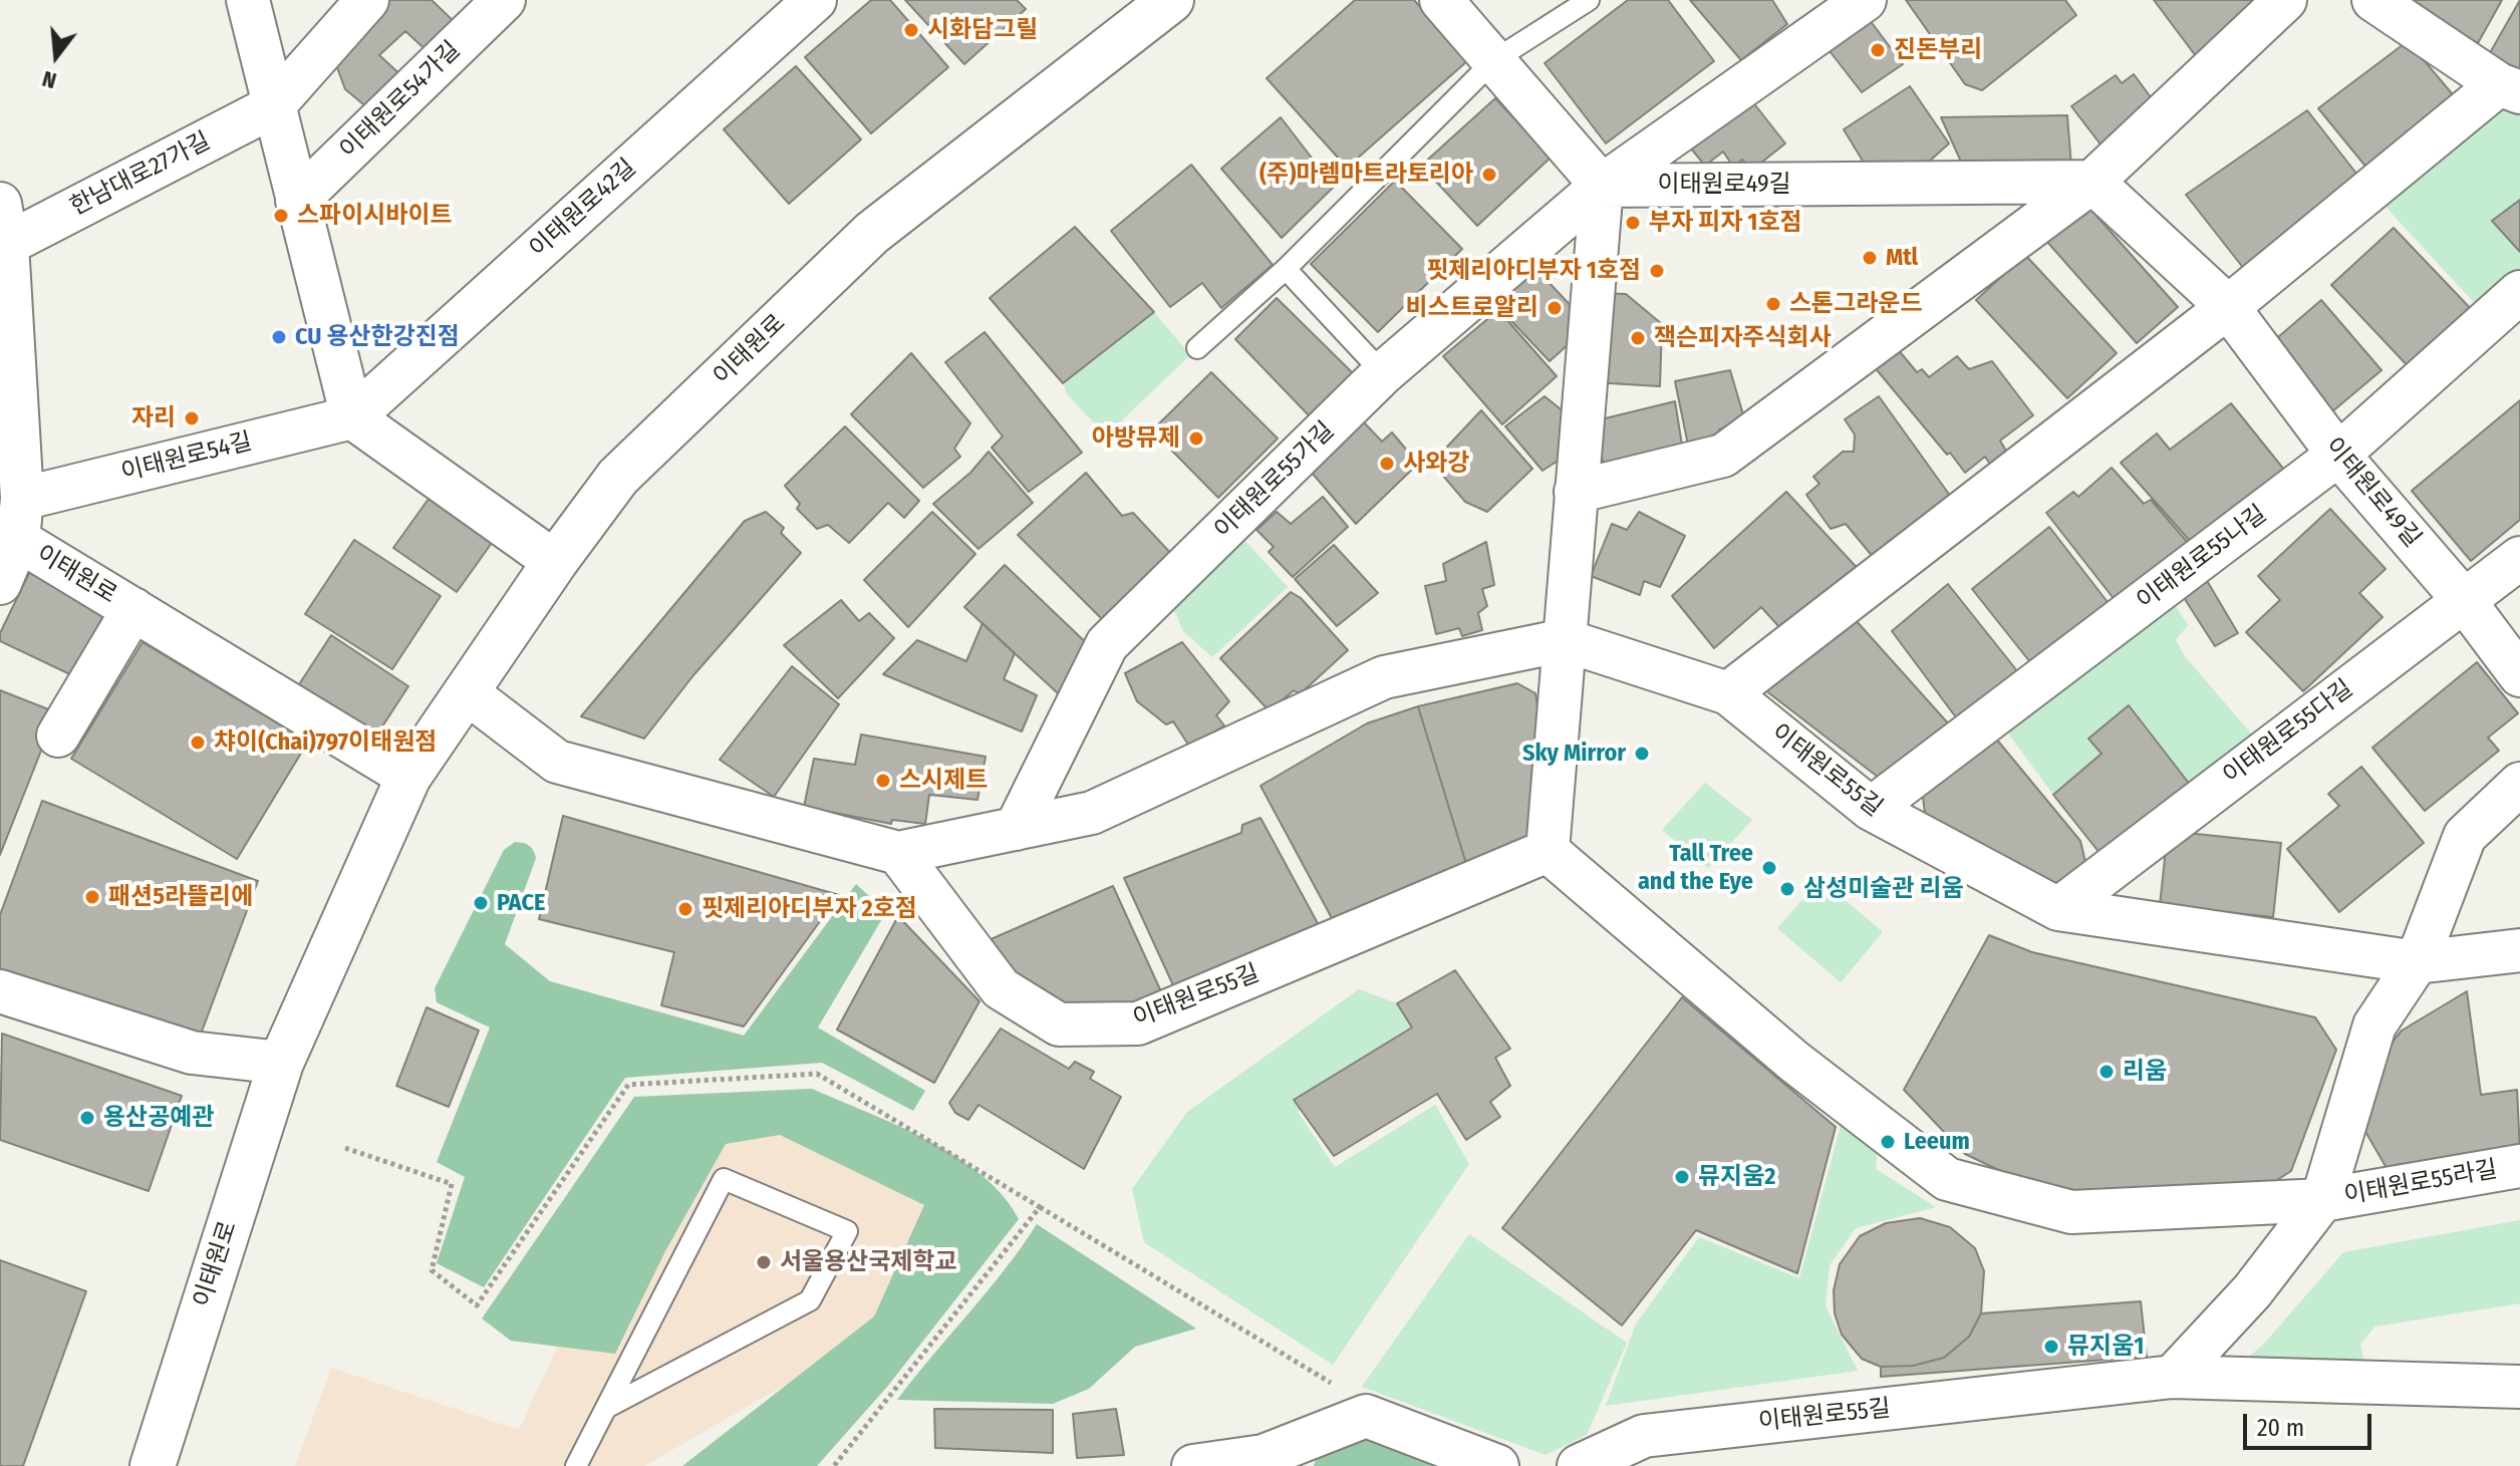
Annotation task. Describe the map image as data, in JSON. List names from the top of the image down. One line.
{"streets":{"main road":["이태원로"],"street":["이태원로54가길","한남대로27가길","이태원로49길","이태원로42길","이태원로54길","이태원로55가길","이태원로55나길","이태원로55다길","이태원로55길","이태원로55라길"]},"crossings":[["한남대로27가길","이태원로"],["한남대로27가길","이태원로54길"],["이태원로49길","이태원로55가길"],["이태원로49길","이태원로55나길"],["이태원로49길","이태원로55다길"],["이태원로42길","이태원로54길"],["이태원로","이태원로55길"],["이태원로55가길","이태원로55길"],["이태원로55나길","이태원로55길"],["이태원로55다길","이태원로55길"]],"places":["시화담그릴","진돈부리","(주)마렘마트라토리아","스파이시바이트","부자 피자 1호점","Mtl","핏제리아디부자 1호점","스톤그라운드","비스트로알리","CU 용산한강진점","잭슨피자주식회사","자리","아방뮤제","사와강","챠이(Chai)797이태원점","Sky Mirror","스시제트","Tall Tree and the Eye","삼성미술관 리움","패션5라뜰리에","PACE","핏제리아디부자 2호점","리움","용산공예관","Leeum","뮤지움2","서울용산국제학교","뮤지움1"],"scale_bar":"20 m","north":"bottom"}
